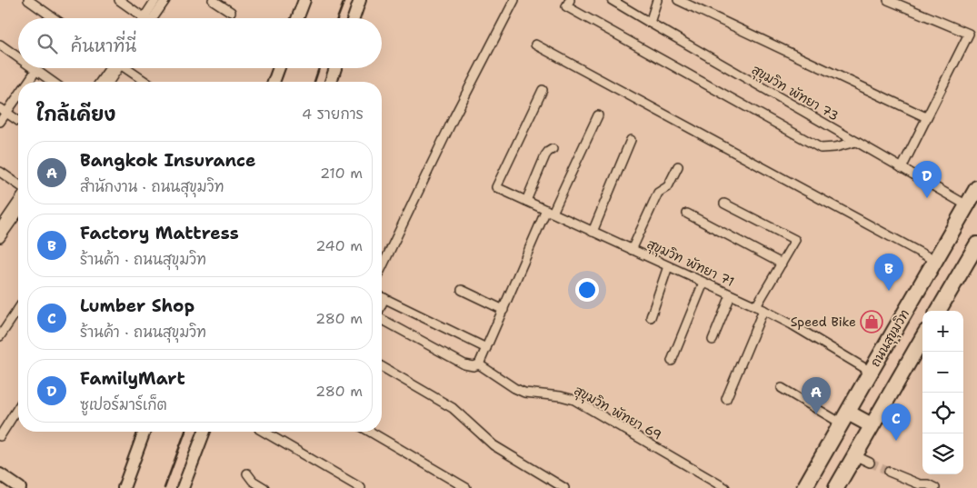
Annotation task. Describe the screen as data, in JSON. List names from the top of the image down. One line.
{"streets":{"highway":["ถนนสุขุมวิท"],"street":["สุขุมวิท พัทยา 73","สุขุมวิท พัทยา 71","สุขุมวิท พัทยา 69"]},"crossings":[["สุขุมวิท พัทยา 73","ถนนสุขุมวิท"],["สุขุมวิท พัทยา 71","ถนนสุขุมวิท"]],"places":{"shop":["Speed Bike"]},"page":{"search":"ค้นหาที่นี่","heading":["ใกล้เคียง","4 รายการ"],"list":[{"mark":"A","name":"Bangkok Insurance","note":"สำนักงาน · ถนนสุขุมวิท","value":"210 m"},{"mark":"B","name":"Factory Mattress","note":"ร้านค้า · ถนนสุขุมวิท","value":"240 m"},{"mark":"C","name":"Lumber Shop","note":"ร้านค้า · ถนนสุขุมวิท","value":"280 m"},{"mark":"D","name":"FamilyMart","note":"ซูเปอร์มาร์เก็ต","value":"280 m"}],"pins":["D","B","A","C"],"map_buttons":["+","−"]}}
